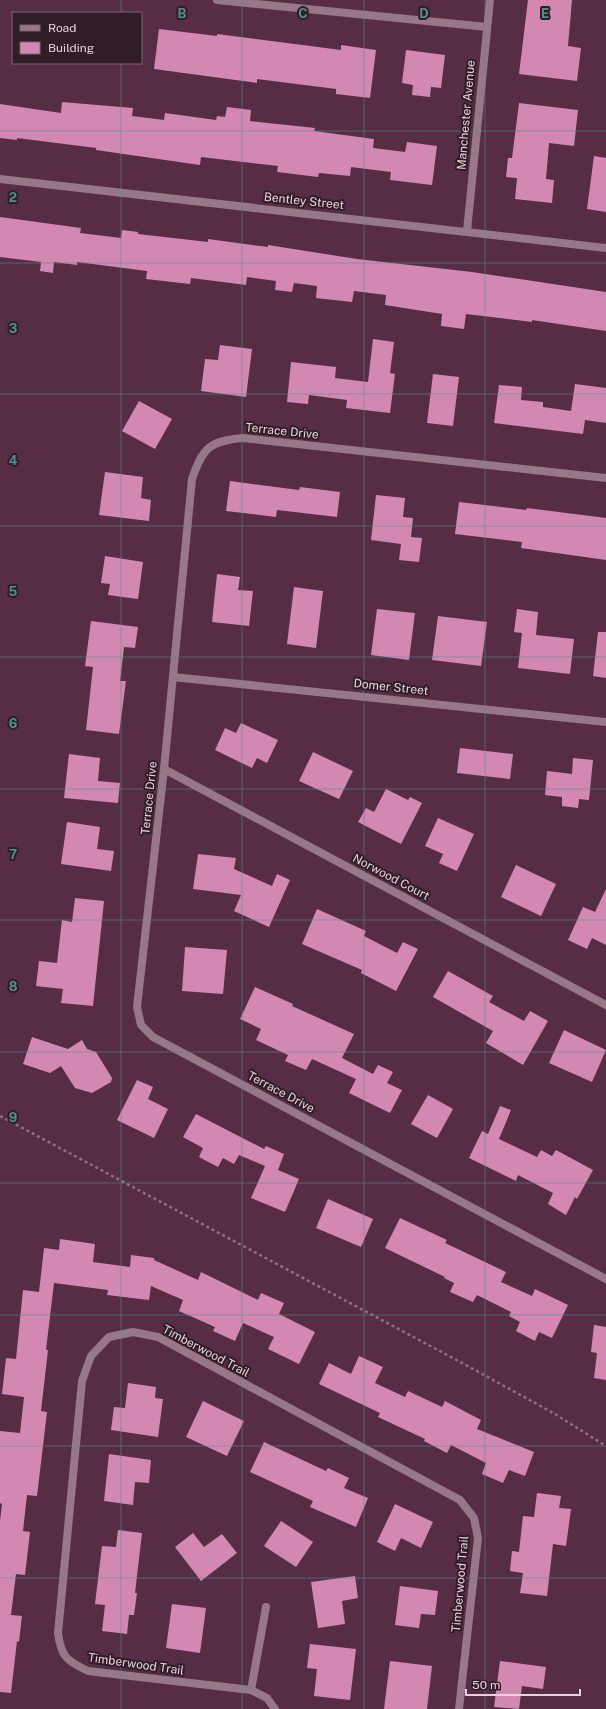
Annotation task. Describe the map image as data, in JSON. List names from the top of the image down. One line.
{"streets":{"street":["Manchester Avenue","Bentley Street","Terrace Drive","Domer Street","Norwood Court","Timberwood Trail"]},"crossings":[["Manchester Avenue","Bentley Street"],["Terrace Drive","Domer Street"],["Terrace Drive","Norwood Court"]],"legend":["Road","Building"],"scale_bar":"50 m","grid":{"columns":["B","C","D","E"],"rows":["2","3","4","5","6","7","8","9"]}}
